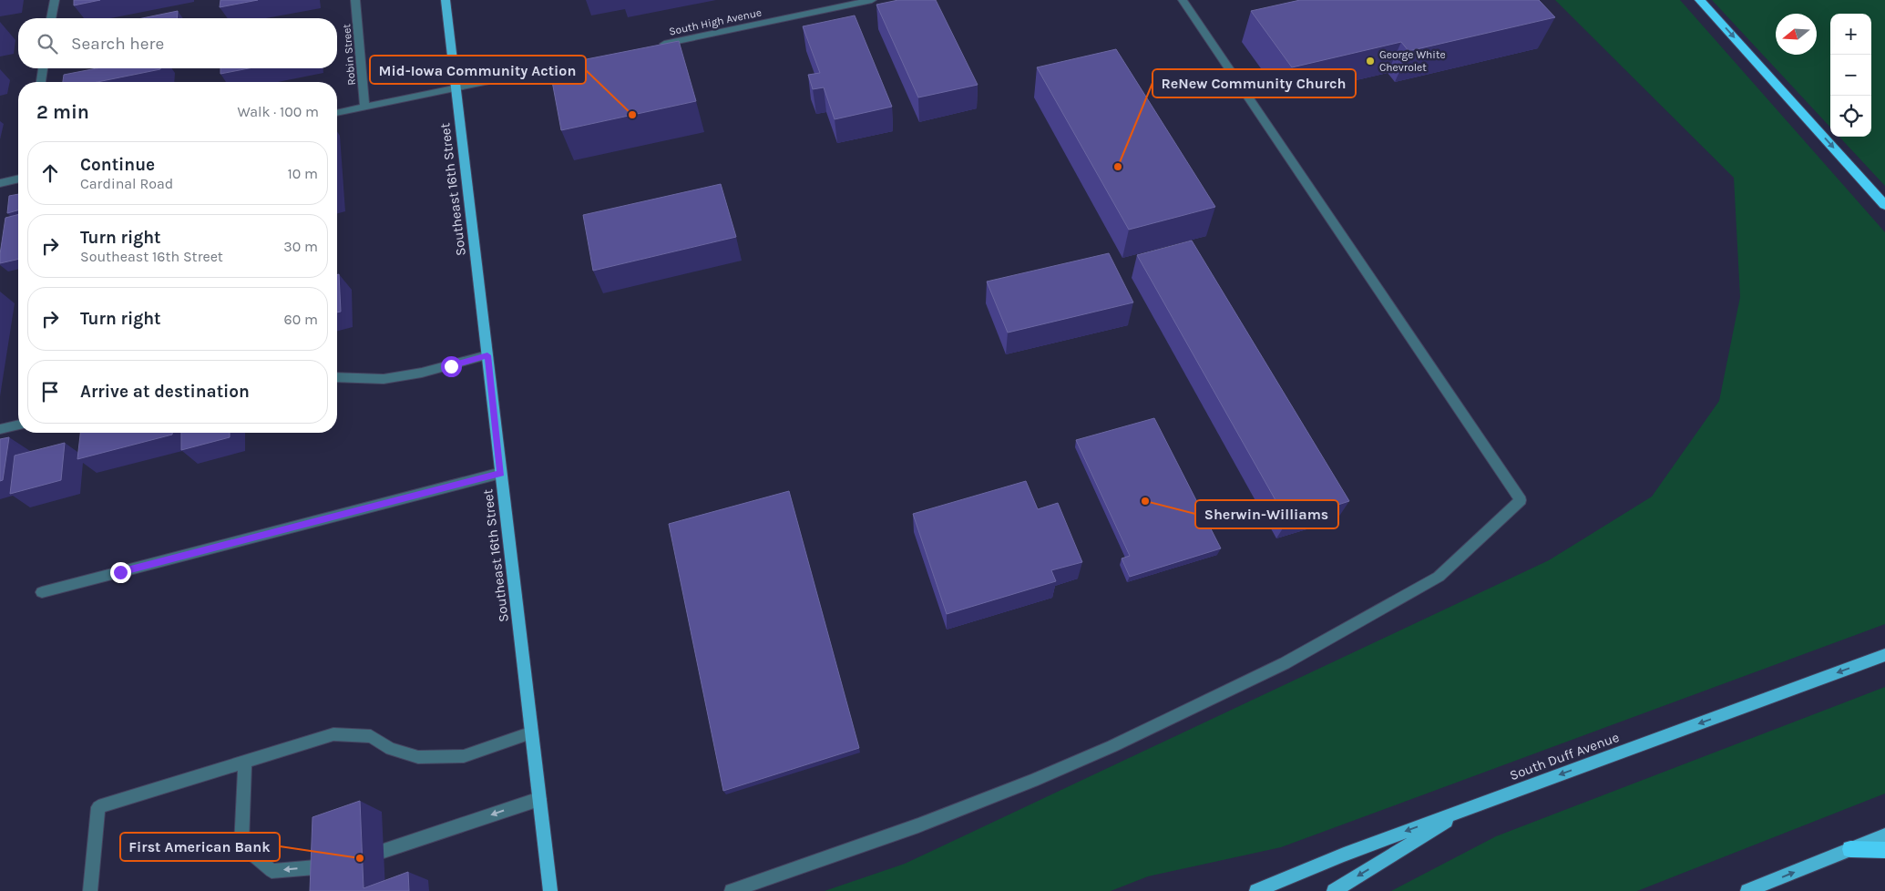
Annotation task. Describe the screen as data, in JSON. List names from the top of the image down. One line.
{"streets":{"main road":["Southeast 16th Street","South Duff Avenue"],"street":["South High Avenue","Robin Street"]},"one_way":["South Duff Avenue"],"places":["George White Chevrolet","Mid-Iowa Community Action","ReNew Community Church","Sherwin-Williams","First American Bank"],"north":"left","page":{"map_buttons":["+","−"],"search":"Search here","heading":["2 min","Walk · 100 m"],"list":[["Continue","Cardinal Road","10 m"],["Turn right","Southeast 16th Street","30 m"],["Turn right","60 m"],"Arrive at destination"]}}
